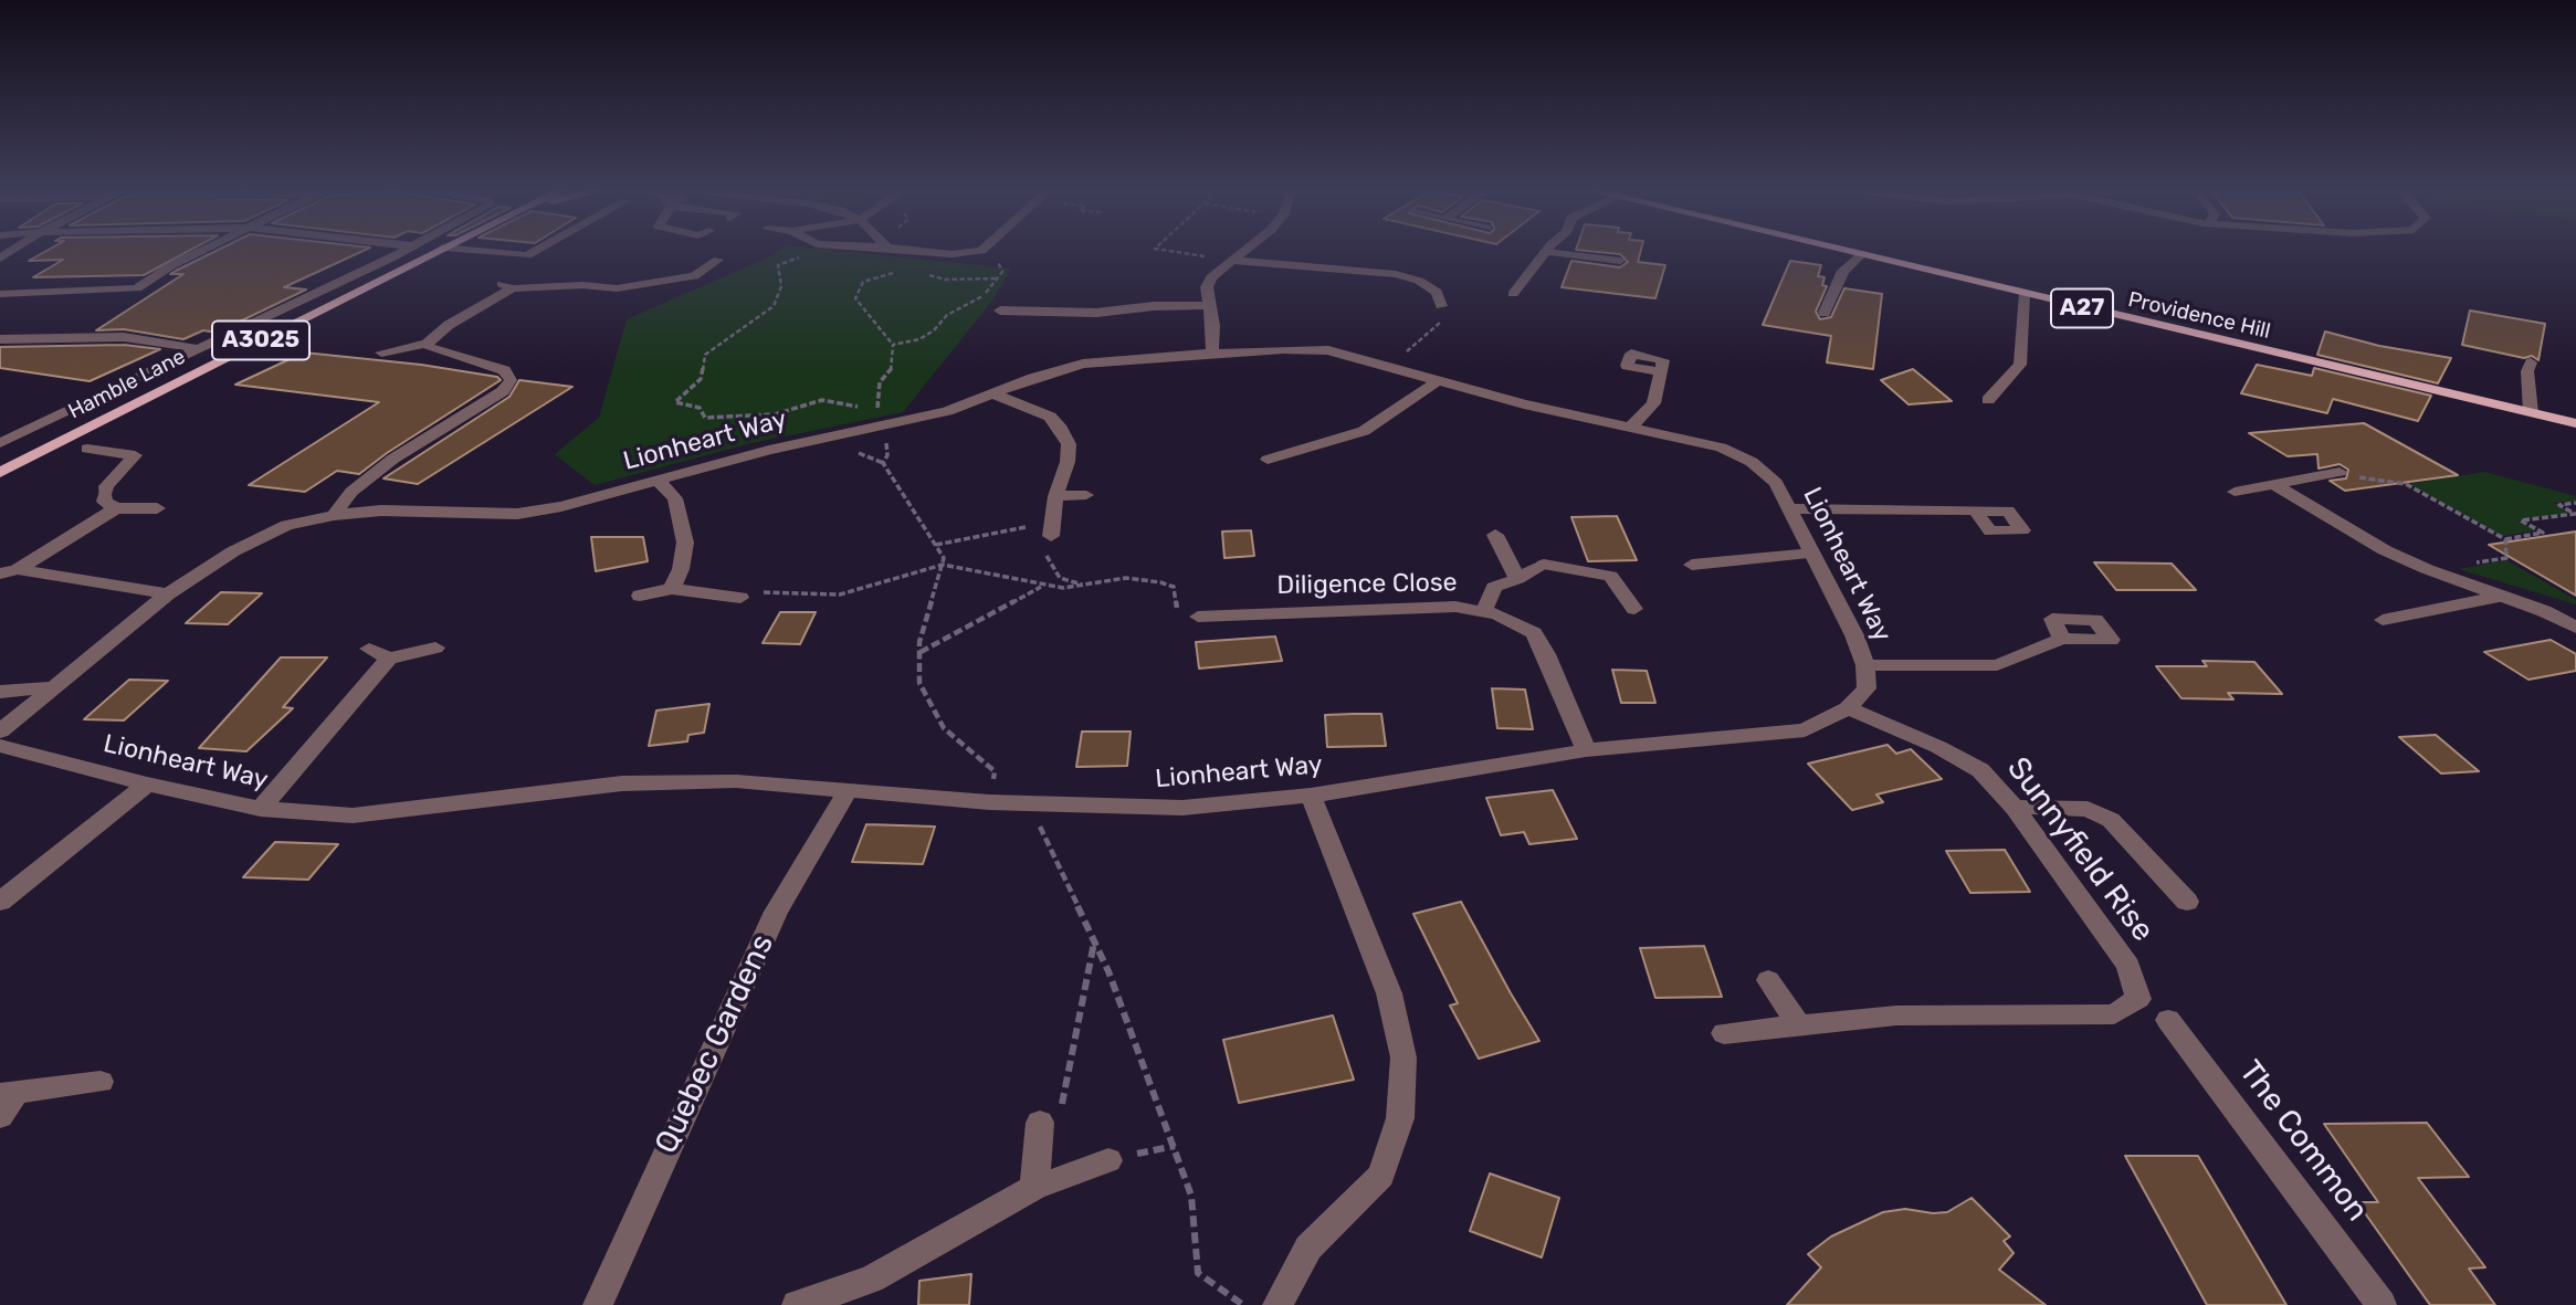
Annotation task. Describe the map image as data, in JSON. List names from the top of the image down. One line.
{"streets":{"main road":["A27","Providence Hill","A3025","Hamble Lane"],"street":["Lionheart Way","Diligence Close","Sunnyfield Rise","Quebec Gardens","The Common"]},"crossings":[["Lionheart Way","Diligence Close"],["Lionheart Way","Sunnyfield Rise"],["Lionheart Way","Quebec Gardens"]]}
